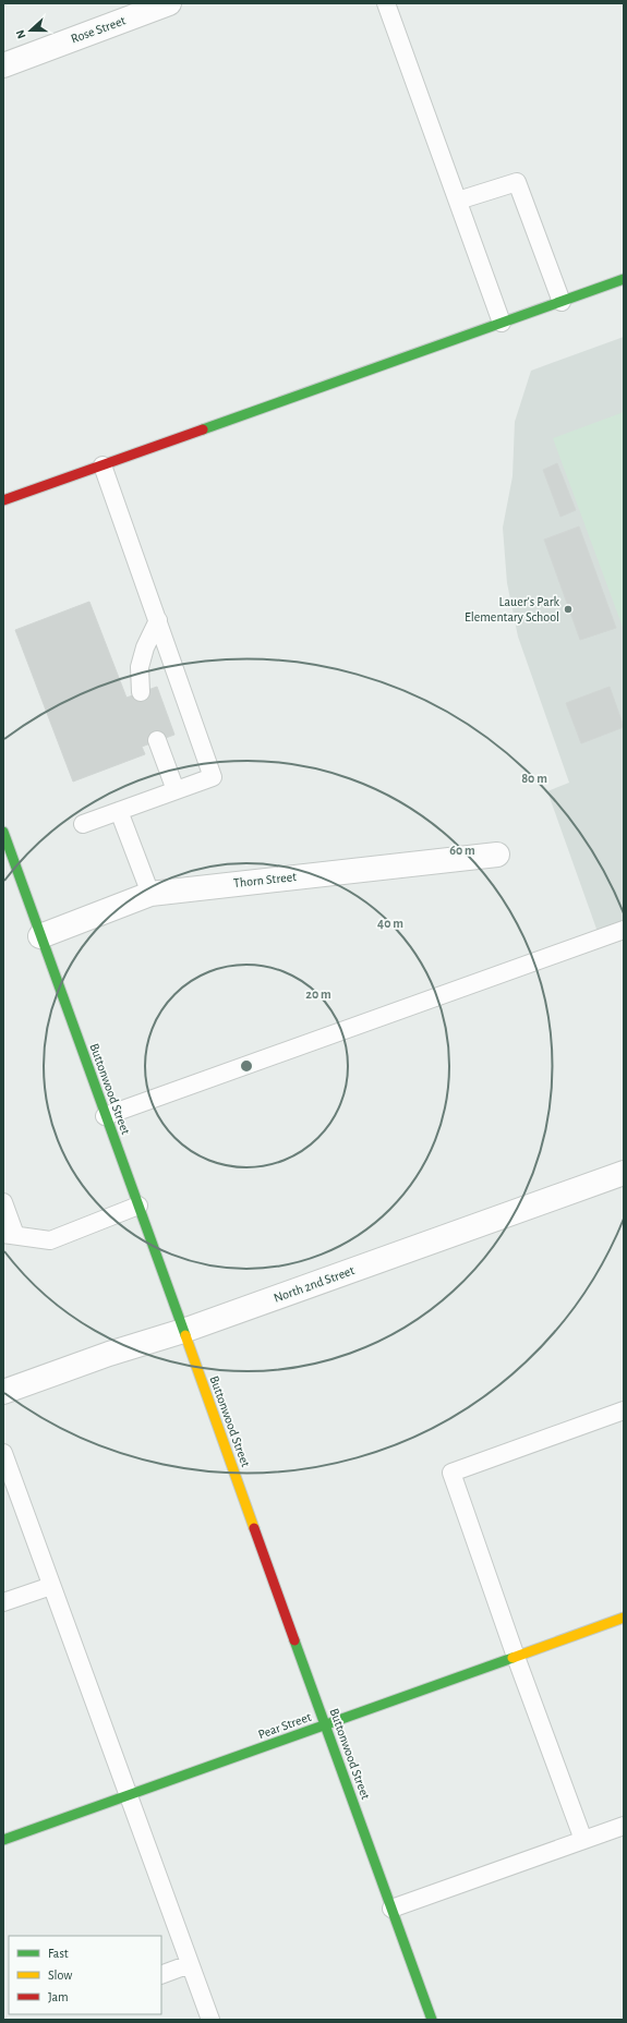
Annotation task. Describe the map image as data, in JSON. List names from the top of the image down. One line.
{"streets":{"street":["Rose Street","Thorn Street","Buttonwood Street","North 2nd Street","Pear Street"]},"crossings":[["Thorn Street","Buttonwood Street"],["Buttonwood Street","North 2nd Street"],["Buttonwood Street","Pear Street"]],"places":["Lauer's Park Elementary School"],"legend":["Fast","Slow","Jam"],"north":"left","rings":["80 m","60 m","40 m","20 m"]}
